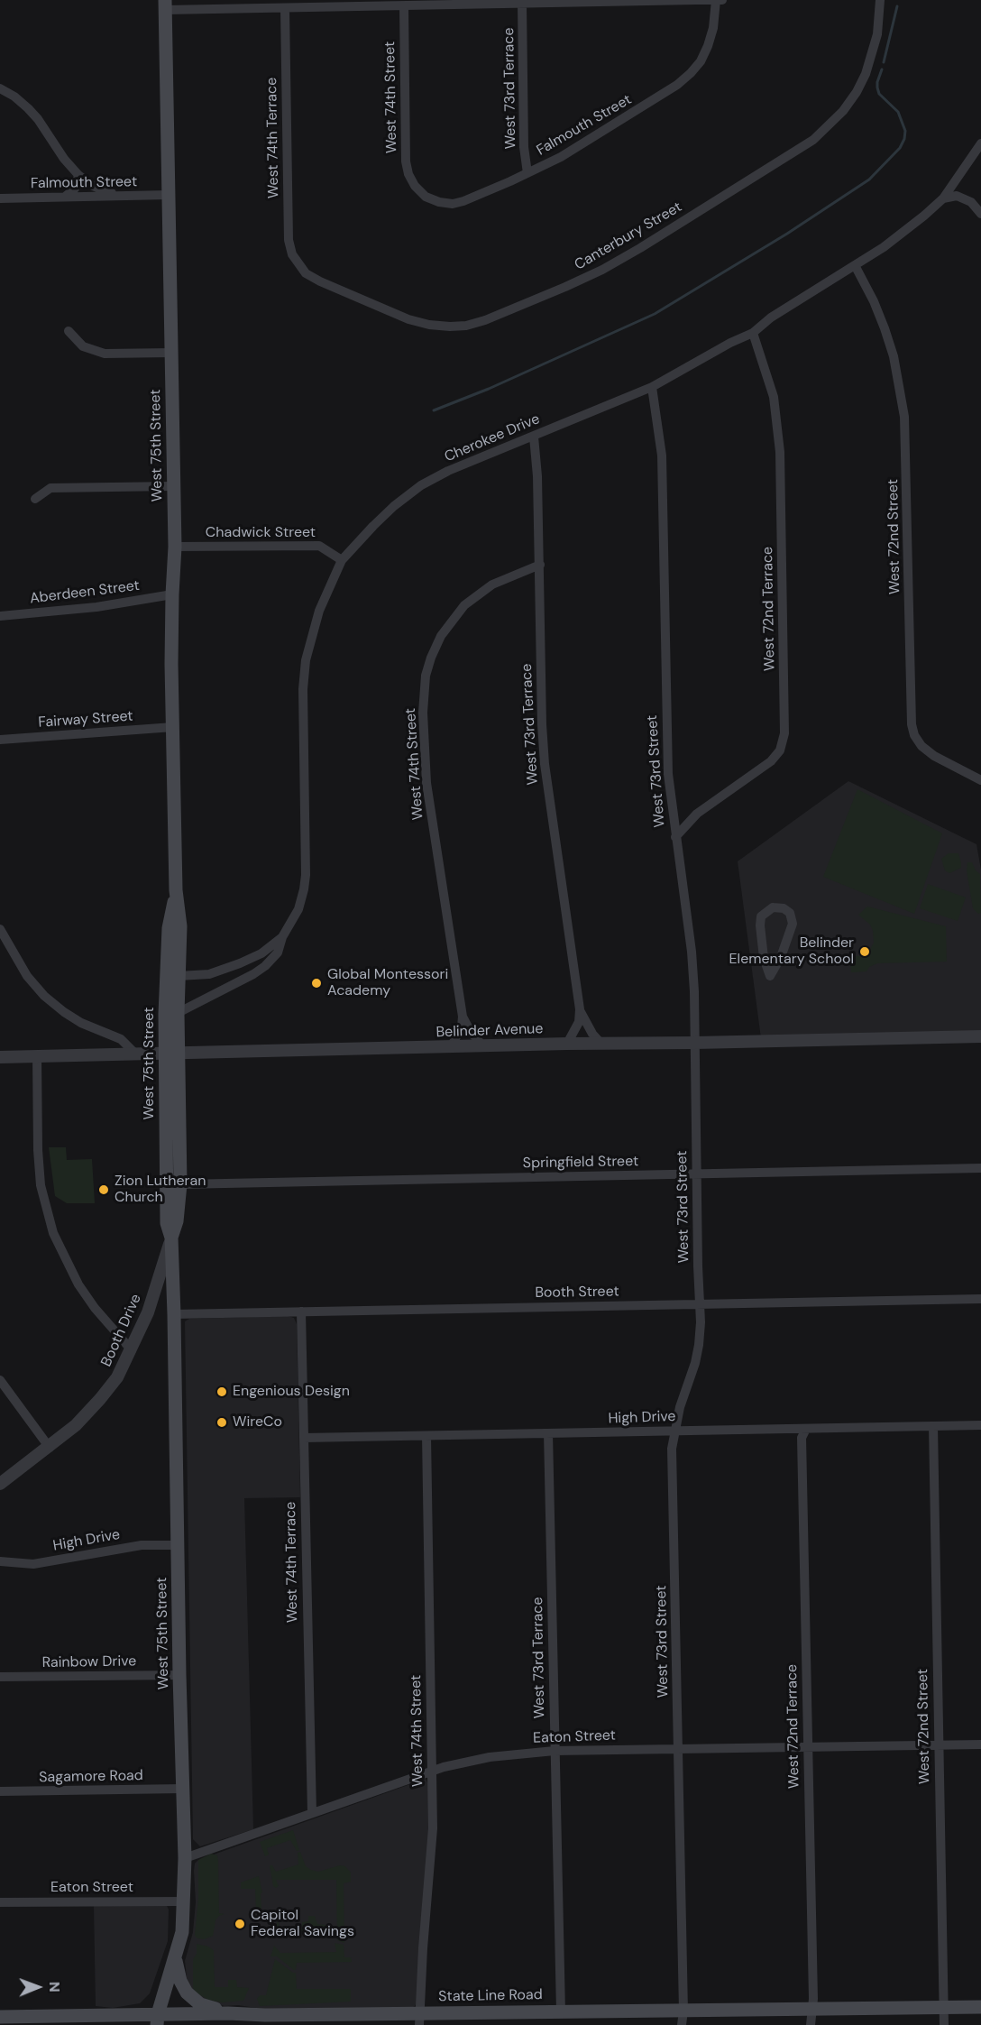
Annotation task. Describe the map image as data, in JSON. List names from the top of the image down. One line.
{"streets":{"main road":["West 75th Street","State Line Road"],"street":["West 73rd Terrace","West 74th Street","Falmouth Street","West 74th Terrace","Canterbury Street","Cherokee Drive","Chadwick Street","West 72nd Street","Aberdeen Street","West 72nd Terrace","Fairway Street","West 73rd Street","Belinder Avenue","Springfield Street","Booth Street","Booth Drive","High Drive","Rainbow Drive","Eaton Street","Sagamore Road"]},"crossings":[["West 73rd Terrace","West 74th Street"],["West 73rd Terrace","Falmouth Street"],["West 73rd Terrace","Cherokee Drive"],["West 73rd Terrace","Belinder Avenue"],["West 73rd Terrace","High Drive"],["West 73rd Terrace","Eaton Street"],["West 73rd Terrace","State Line Road"],["West 74th Street","Falmouth Street"],["West 74th Street","Belinder Avenue"],["West 74th Street","High Drive"],["West 74th Street","Eaton Street"],["West 74th Street","State Line Road"],["Falmouth Street","West 75th Street"],["West 74th Terrace","Canterbury Street"],["West 74th Terrace","Booth Street"],["West 74th Terrace","High Drive"],["West 74th Terrace","Eaton Street"],["Cherokee Drive","West 75th Street"],["Cherokee Drive","Chadwick Street"],["Cherokee Drive","West 72nd Street"],["Cherokee Drive","West 72nd Terrace"],["Cherokee Drive","West 73rd Street"],["West 75th Street","Chadwick Street"],["West 75th Street","Aberdeen Street"],["West 75th Street","Fairway Street"],["West 75th Street","Belinder Avenue"],["West 75th Street","Springfield Street"],["West 75th Street","Booth Street"],["West 75th Street","Booth Drive"],["West 75th Street","High Drive"],["West 75th Street","Rainbow Drive"],["West 75th Street","Eaton Street"],["West 75th Street","Sagamore Road"],["West 75th Street","State Line Road"],["West 72nd Street","High Drive"],["West 72nd Street","Eaton Street"],["West 72nd Street","State Line Road"],["West 72nd Terrace","West 73rd Street"],["West 72nd Terrace","High Drive"],["West 72nd Terrace","Eaton Street"],["West 72nd Terrace","State Line Road"],["West 73rd Street","Belinder Avenue"],["West 73rd Street","Springfield Street"],["West 73rd Street","Booth Street"],["West 73rd Street","High Drive"],["West 73rd Street","Eaton Street"],["West 73rd Street","State Line Road"]],"places":["Belinder Elementary School","Global Montessori Academy","Zion Lutheran Church","Engenious Design","WireCo","Capitol Federal Savings"],"north":"right"}
